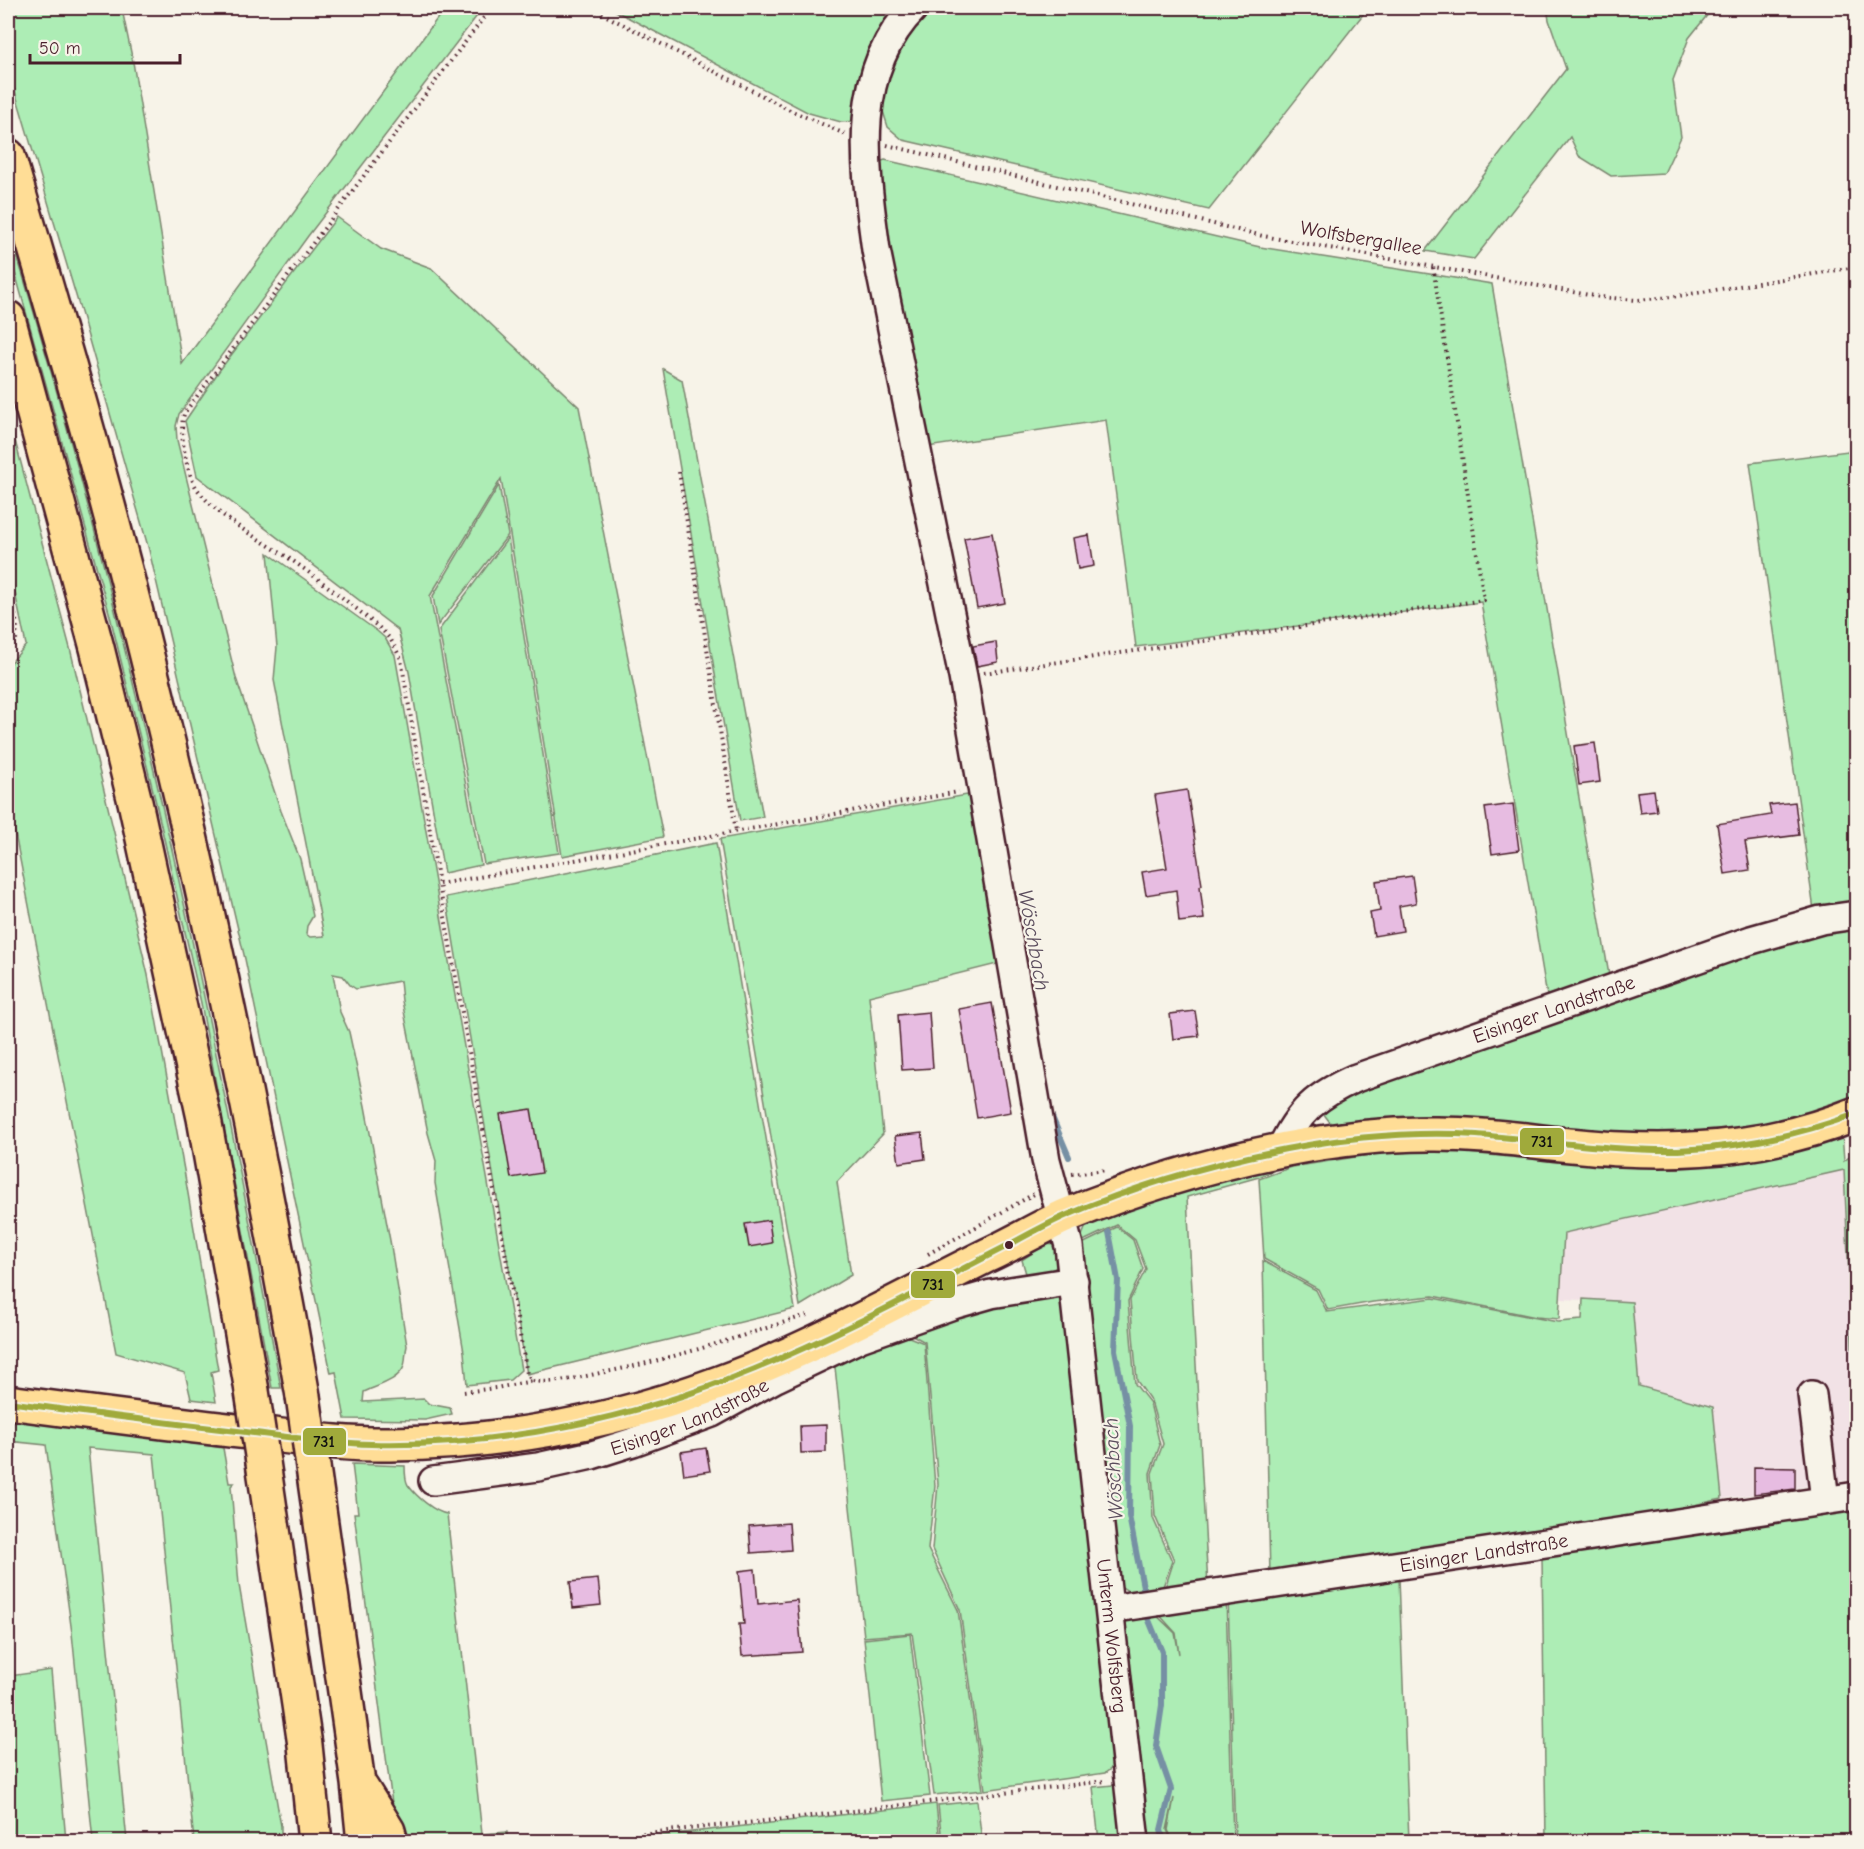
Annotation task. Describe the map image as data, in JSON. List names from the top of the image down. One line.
{"streets":{"main road":["Eisinger Landstraße"],"street":["Unterm Wolfsberg"],"path":["Wolfsbergallee"]},"crossings":[["Wolfsbergallee","Unterm Wolfsberg"],["Eisinger Landstraße","Unterm Wolfsberg"]],"water":["Wöschbach"],"lines":["transit line 731"],"scale_bar":"50 m"}
